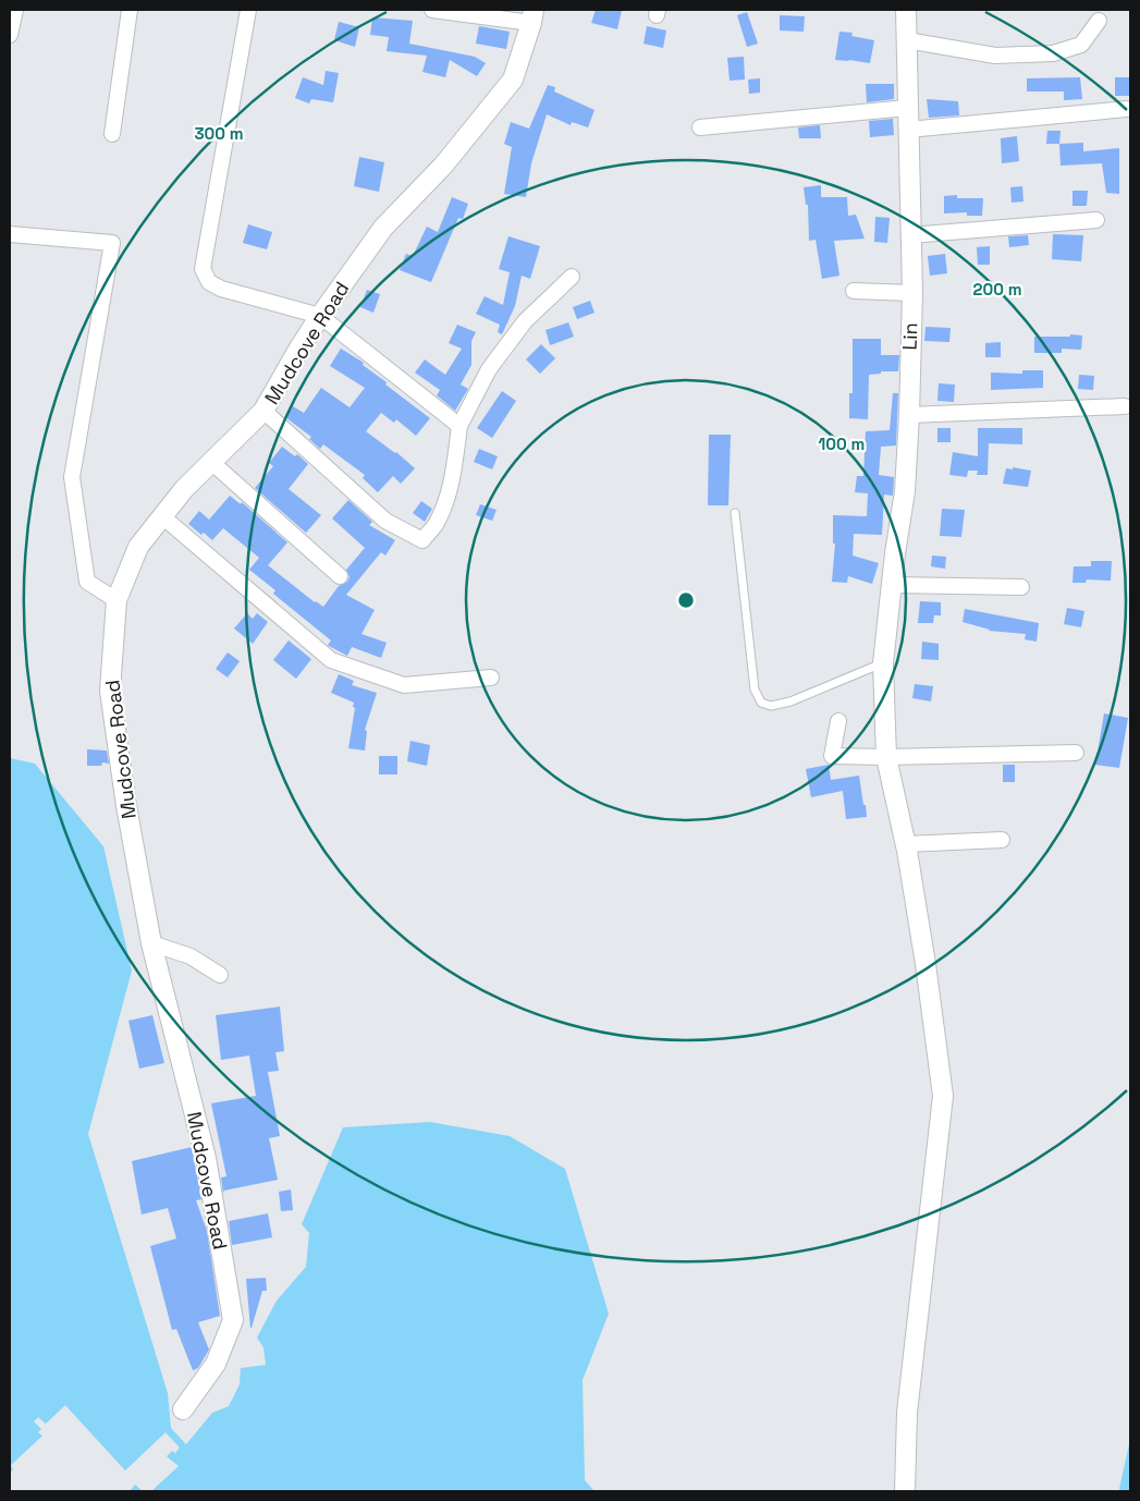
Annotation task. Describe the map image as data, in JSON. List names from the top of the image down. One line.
{"streets":{"street":["Lin","Mudcove Road"]},"rings":["300 m","200 m","100 m"]}
